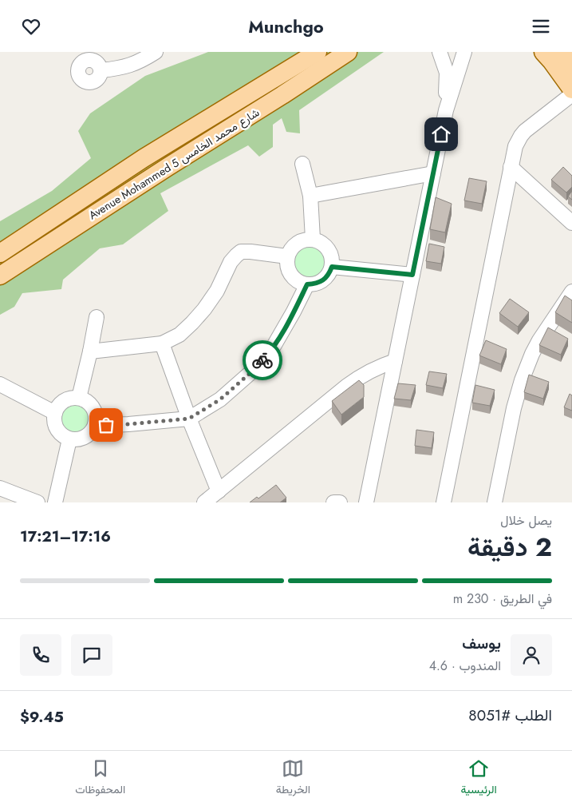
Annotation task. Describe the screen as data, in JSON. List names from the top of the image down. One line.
{"streets":{"main road":["Avenue Mohammed 5 شارع محمد الخامس"]},"page":{"header":"Munchgo","heading":["2 دقيقة","يصل خلال","17:16–17:21"],"panel":["يوسف","المندوب · 4.6","الطلب #8051","$9.45"],"bar":"في الطريق · 230 m","tabs":["الرئيسية","الخريطة","المحفوظات"]}}
